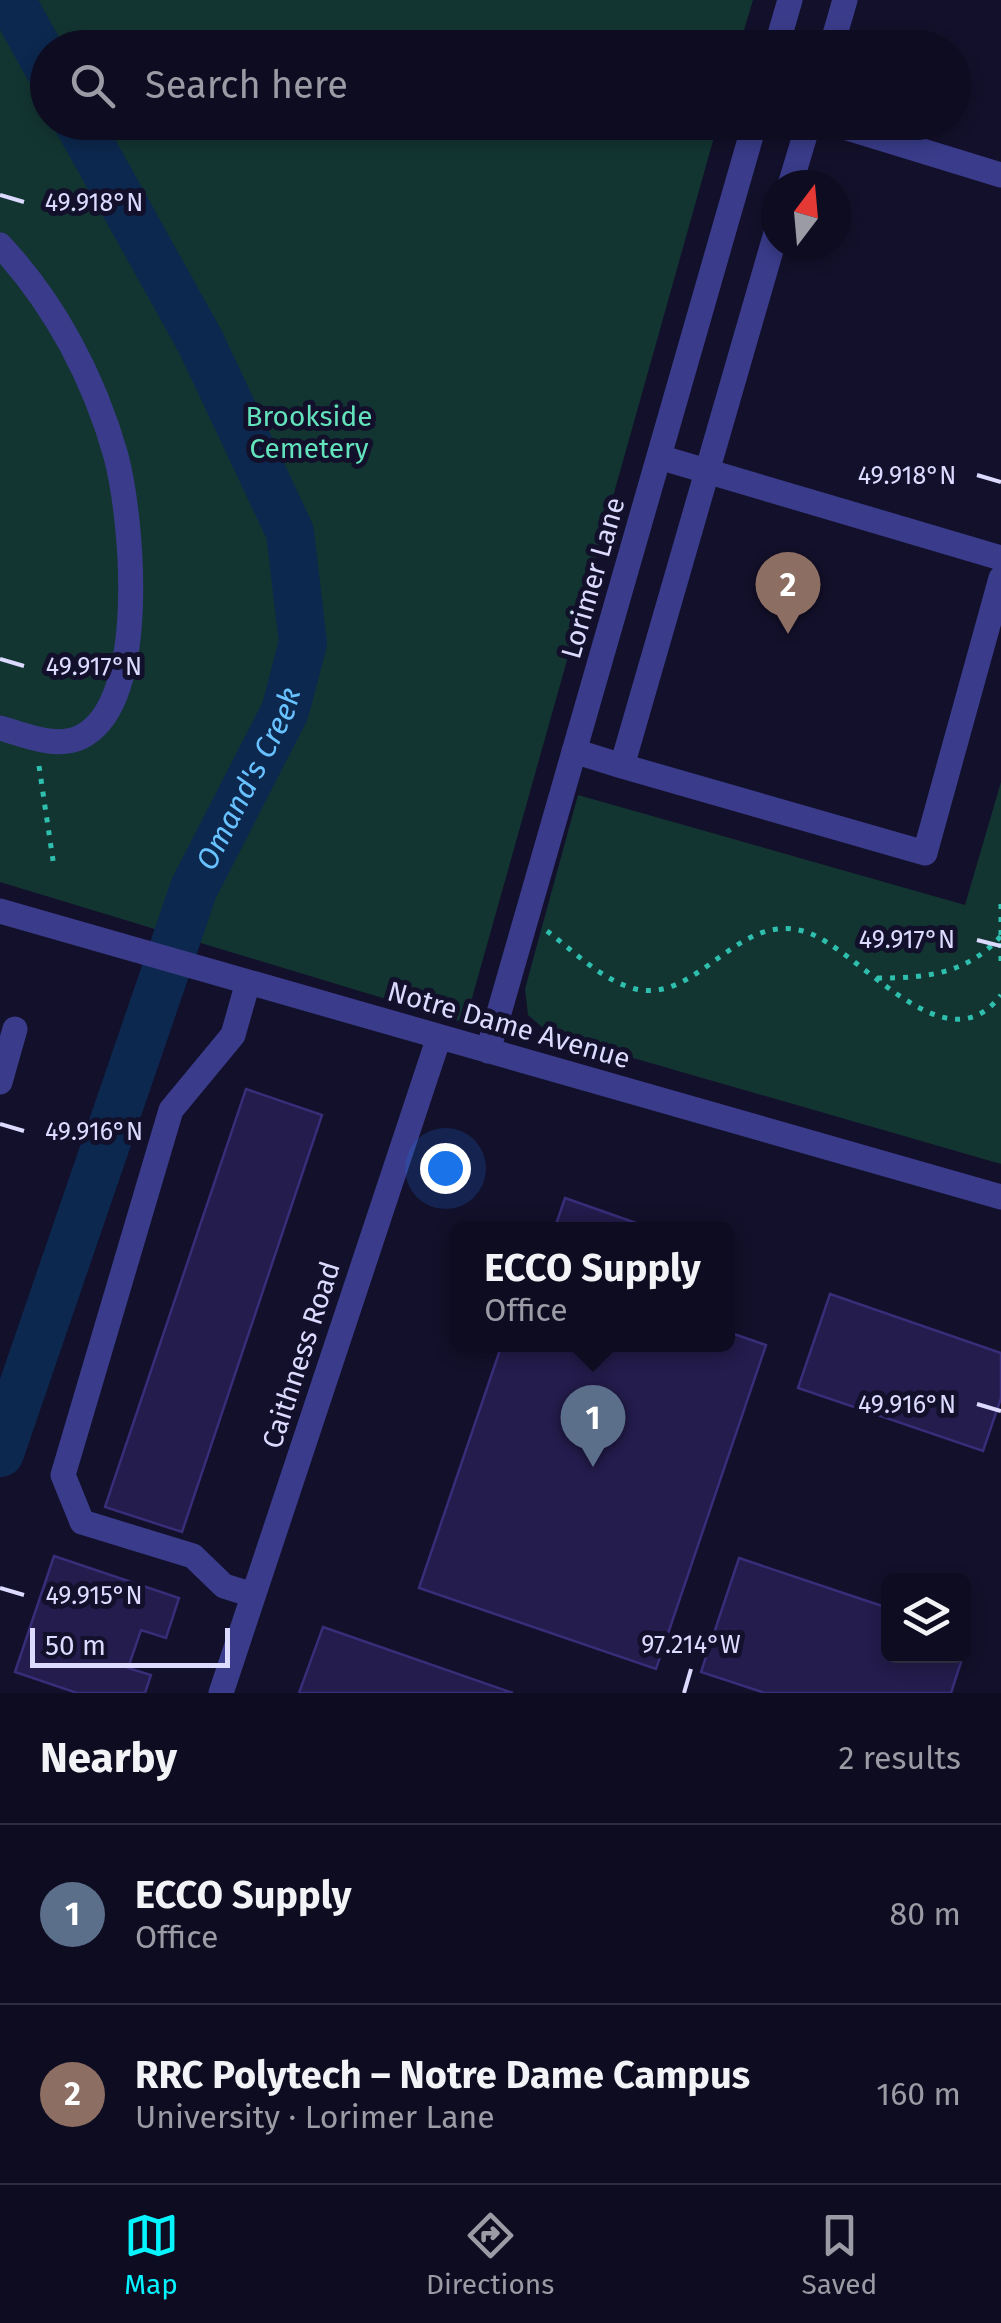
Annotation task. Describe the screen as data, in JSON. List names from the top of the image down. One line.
{"streets":{"street":["Lorimer Lane","Notre Dame Avenue","Caithness Road"]},"crossings":[["Lorimer Lane","Notre Dame Avenue"],["Notre Dame Avenue","Caithness Road"]],"water":["Omand's Creek"],"parks":["Brookside Cemetery"],"scale_bar":"50 m","north":"top","page":{"search":"Search here","pins":["2","1"],"popup":["ECCO Supply","Office"],"scale":"50 m","heading":["Nearby","2 results"],"list":[{"mark":"1","name":"ECCO Supply","note":"Office","value":"80 m"},{"mark":"2","name":"RRC Polytech – Notre Dame Campus","note":"University · Lorimer Lane","value":"160 m"}],"nav":["Map","Directions","Saved"]},"coordinates":["49.918°N","49.917°N","49.916°N","49.915°N","97.214°W"]}
